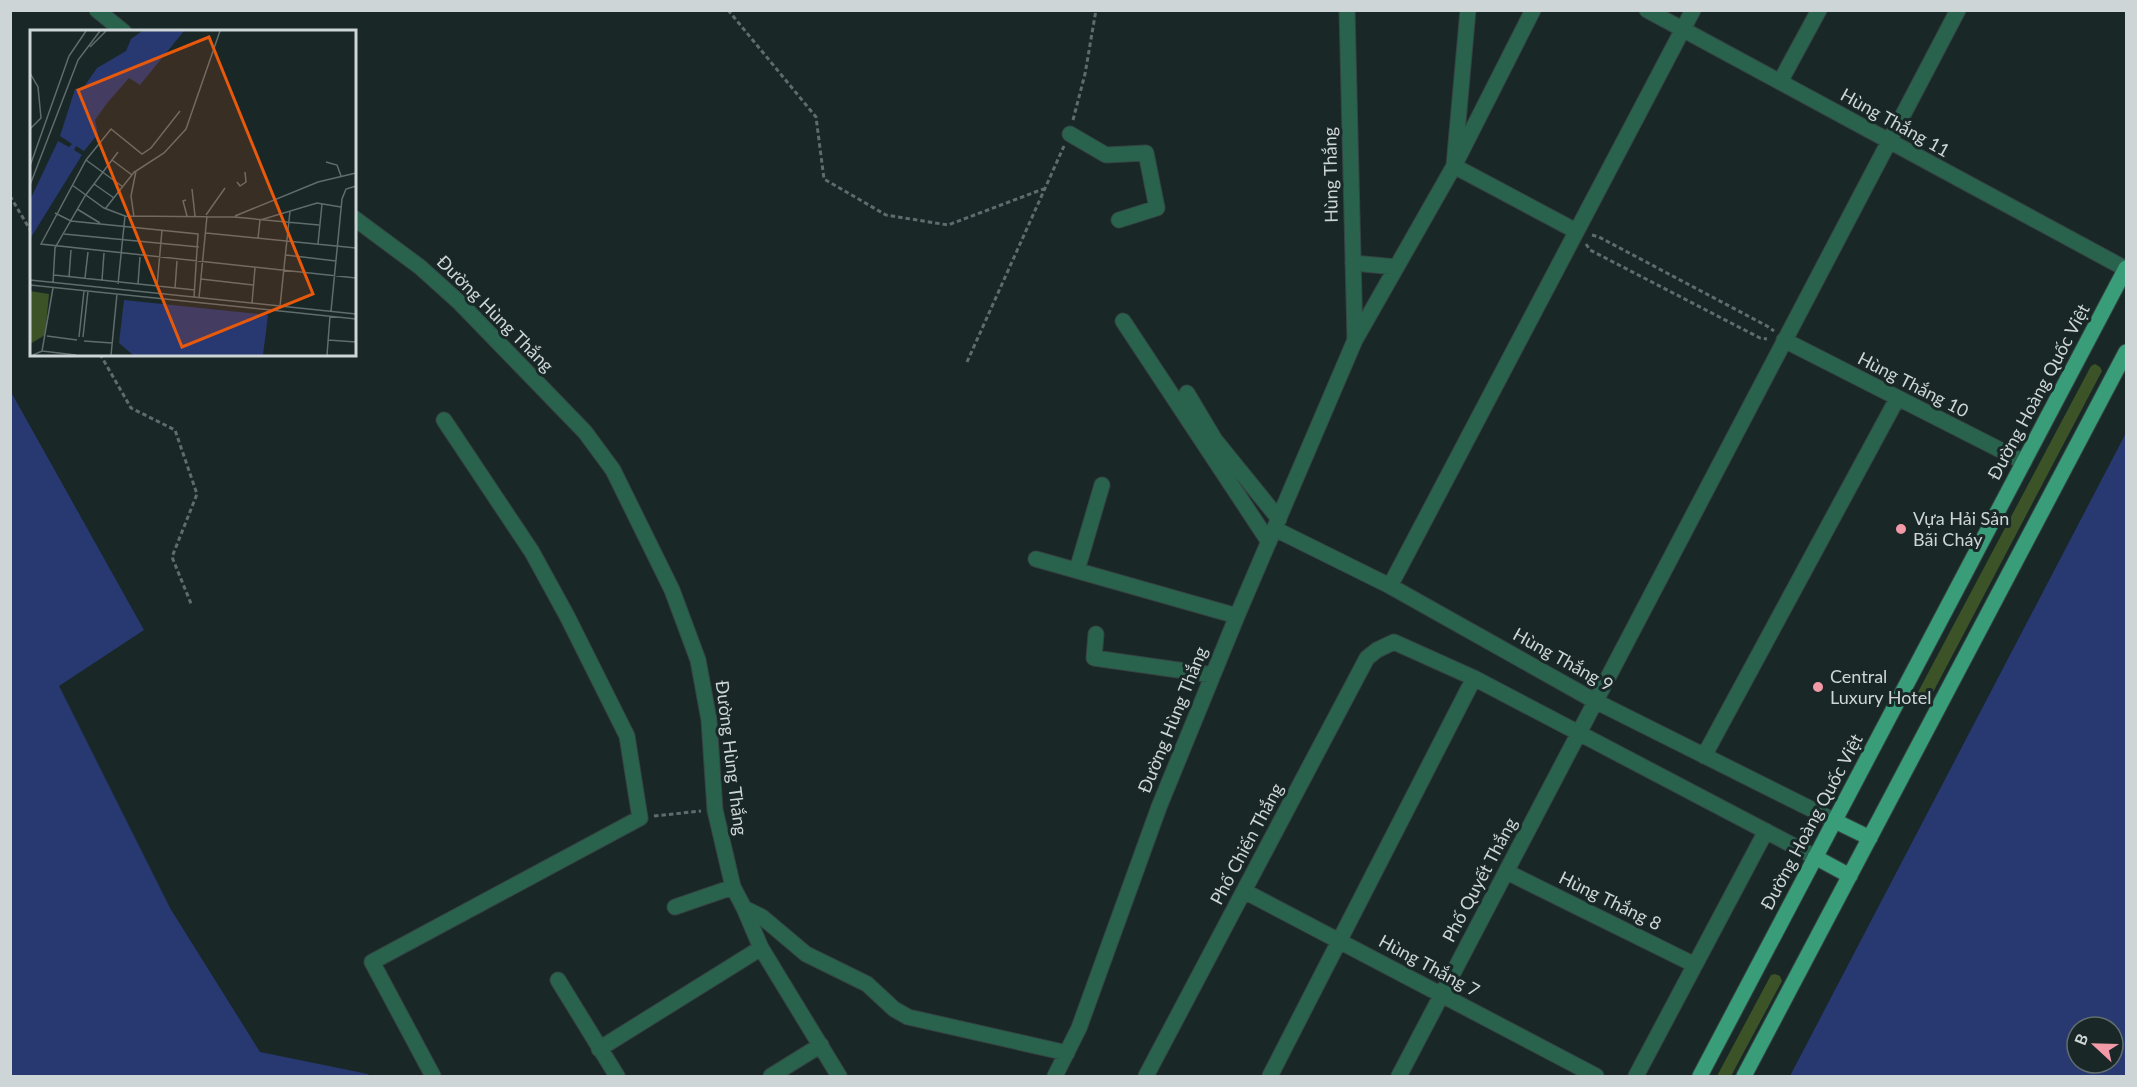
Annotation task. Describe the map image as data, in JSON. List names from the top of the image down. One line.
{"streets":{"main road":["Đường Hoàng Quốc Việt"],"street":["Hùng Thắng 11","Hùng Thắng","Đường Hùng Thắng","Hùng Thắng 10","Hùng Thắng 9","Phố Chiến Thắng","Phố Quyết Thắng","Hùng Thắng 8","Hùng Thắng 7"]},"crossings":[["Hùng Thắng 11","Đường Hoàng Quốc Việt"],["Hùng Thắng 11","Phố Quyết Thắng"],["Hùng Thắng","Đường Hùng Thắng"],["Đường Hùng Thắng","Hùng Thắng 9"],["Hùng Thắng 10","Đường Hoàng Quốc Việt"],["Hùng Thắng 10","Phố Quyết Thắng"],["Đường Hoàng Quốc Việt","Hùng Thắng 9"],["Hùng Thắng 9","Phố Quyết Thắng"],["Phố Chiến Thắng","Hùng Thắng 7"],["Phố Quyết Thắng","Hùng Thắng 8"],["Phố Quyết Thắng","Hùng Thắng 7"]],"places":["Vựa Hải Sản Bãi Cháy","Central Luxury Hotel"],"north":"left"}
